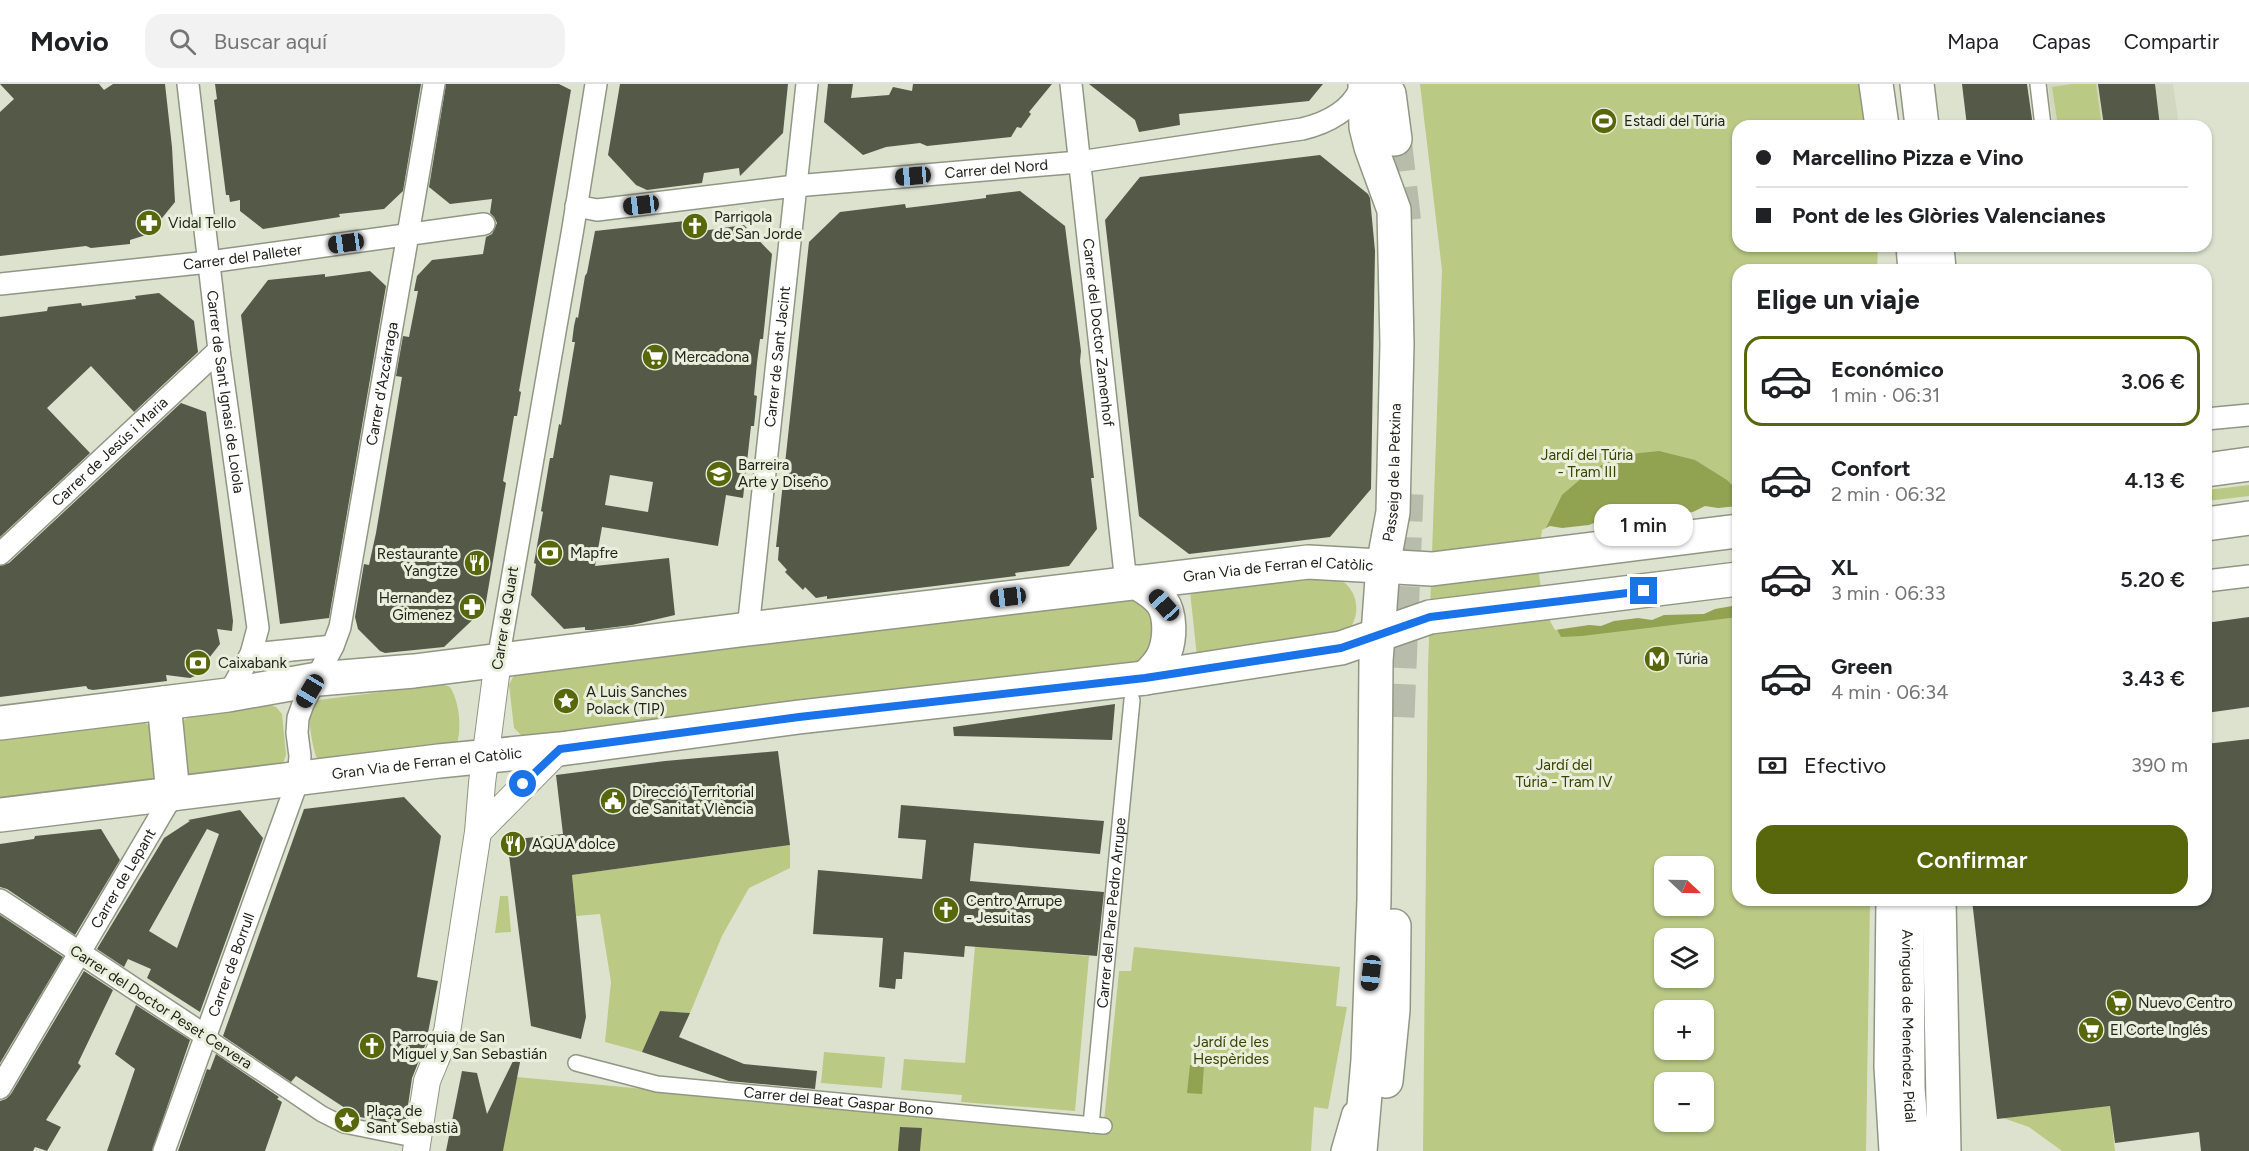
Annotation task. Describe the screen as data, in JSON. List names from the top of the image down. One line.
{"streets":{"main road":["Passeig de la Petxina","Gran Via de Ferran el Catòlic","Avinguda de Menéndez Pidal"],"street":["Carrer del Nord","Carrer del Palleter","Carrer del Doctor Zamenhof","Carrer de Sant Jacint","Carrer d'Azcárraga","Carrer de Sant Ignasi de Loiola","Carrer de Jesús i Maria","Carrer de Quart","Carrer de Lepant","Carrer del Pare Pedro Arrupe","Carrer de Borrull","Carrer del Doctor Peset Cervera","Carrer del Beat Gaspar Bono"]},"crossings":[["Carrer del Nord","Carrer del Doctor Zamenhof"],["Carrer del Nord","Carrer de Sant Jacint"],["Carrer del Nord","Passeig de la Petxina"],["Carrer del Nord","Carrer de Quart"],["Carrer del Palleter","Carrer d'Azcárraga"],["Carrer del Palleter","Carrer de Sant Ignasi de Loiola"],["Carrer del Doctor Zamenhof","Gran Via de Ferran el Catòlic"],["Carrer de Sant Jacint","Gran Via de Ferran el Catòlic"],["Carrer d'Azcárraga","Gran Via de Ferran el Catòlic"],["Carrer de Sant Ignasi de Loiola","Carrer de Jesús i Maria"],["Carrer de Sant Ignasi de Loiola","Gran Via de Ferran el Catòlic"],["Passeig de la Petxina","Gran Via de Ferran el Catòlic"],["Gran Via de Ferran el Catòlic","Carrer de Quart"],["Gran Via de Ferran el Catòlic","Carrer de Lepant"],["Gran Via de Ferran el Catòlic","Carrer del Pare Pedro Arrupe"],["Gran Via de Ferran el Catòlic","Carrer de Borrull"],["Carrer de Quart","Carrer del Doctor Peset Cervera"],["Carrer de Lepant","Carrer del Doctor Peset Cervera"],["Carrer del Pare Pedro Arrupe","Carrer del Beat Gaspar Bono"],["Carrer de Borrull","Carrer del Doctor Peset Cervera"]],"parks":["Jardí del Túria - Tram III","Jardí del Túria - Tram IV","Jardí de les Hespèrides"],"places":{"sports":["Estadi del Túria"],"pharmacy":["Vidal Tello","Hernandez Gimenez"],"church":["Parriqola de San Jorde","Centro Arrupe - Jesuitas","Parroquia de San Miguel y San Sebastián"],"supermarket":["Mercadona","Nuevo Centro","El Corte Inglés"],"school or university":["Barreira Arte y Diseño"],"bank":["Mapfre","Caixabank"],"restaurant":["Restaurante Yangtze","AQUA dolce"],"metro station":["Túria"],"place":["A Luis Sanches Polack (TIP)","Plaça de Sant Sebastià"],"public building":["Direcció Territorial de Sanitat Vlència"]},"north":"right","page":{"header":"Movio","search":"Buscar aquí","nav":["Mapa","Capas","Compartir"],"banner":["Marcellino Pizza e Vino","Pont de les Glòries Valencianes"],"heading":"Elige un viaje","list":[{"name":"Económico","note":"1 min · 06:31","value":"3.06 €"},{"name":"Confort","note":"2 min · 06:32","value":"4.13 €"},{"name":"XL","note":"3 min · 06:33","value":"5.20 €"},{"name":"Green","note":"4 min · 06:34","value":"3.43 €"}],"bubble":"1 min","pay":["Efectivo","390 m"],"buttons":"Confirmar","map_buttons":["+","−"]}}
